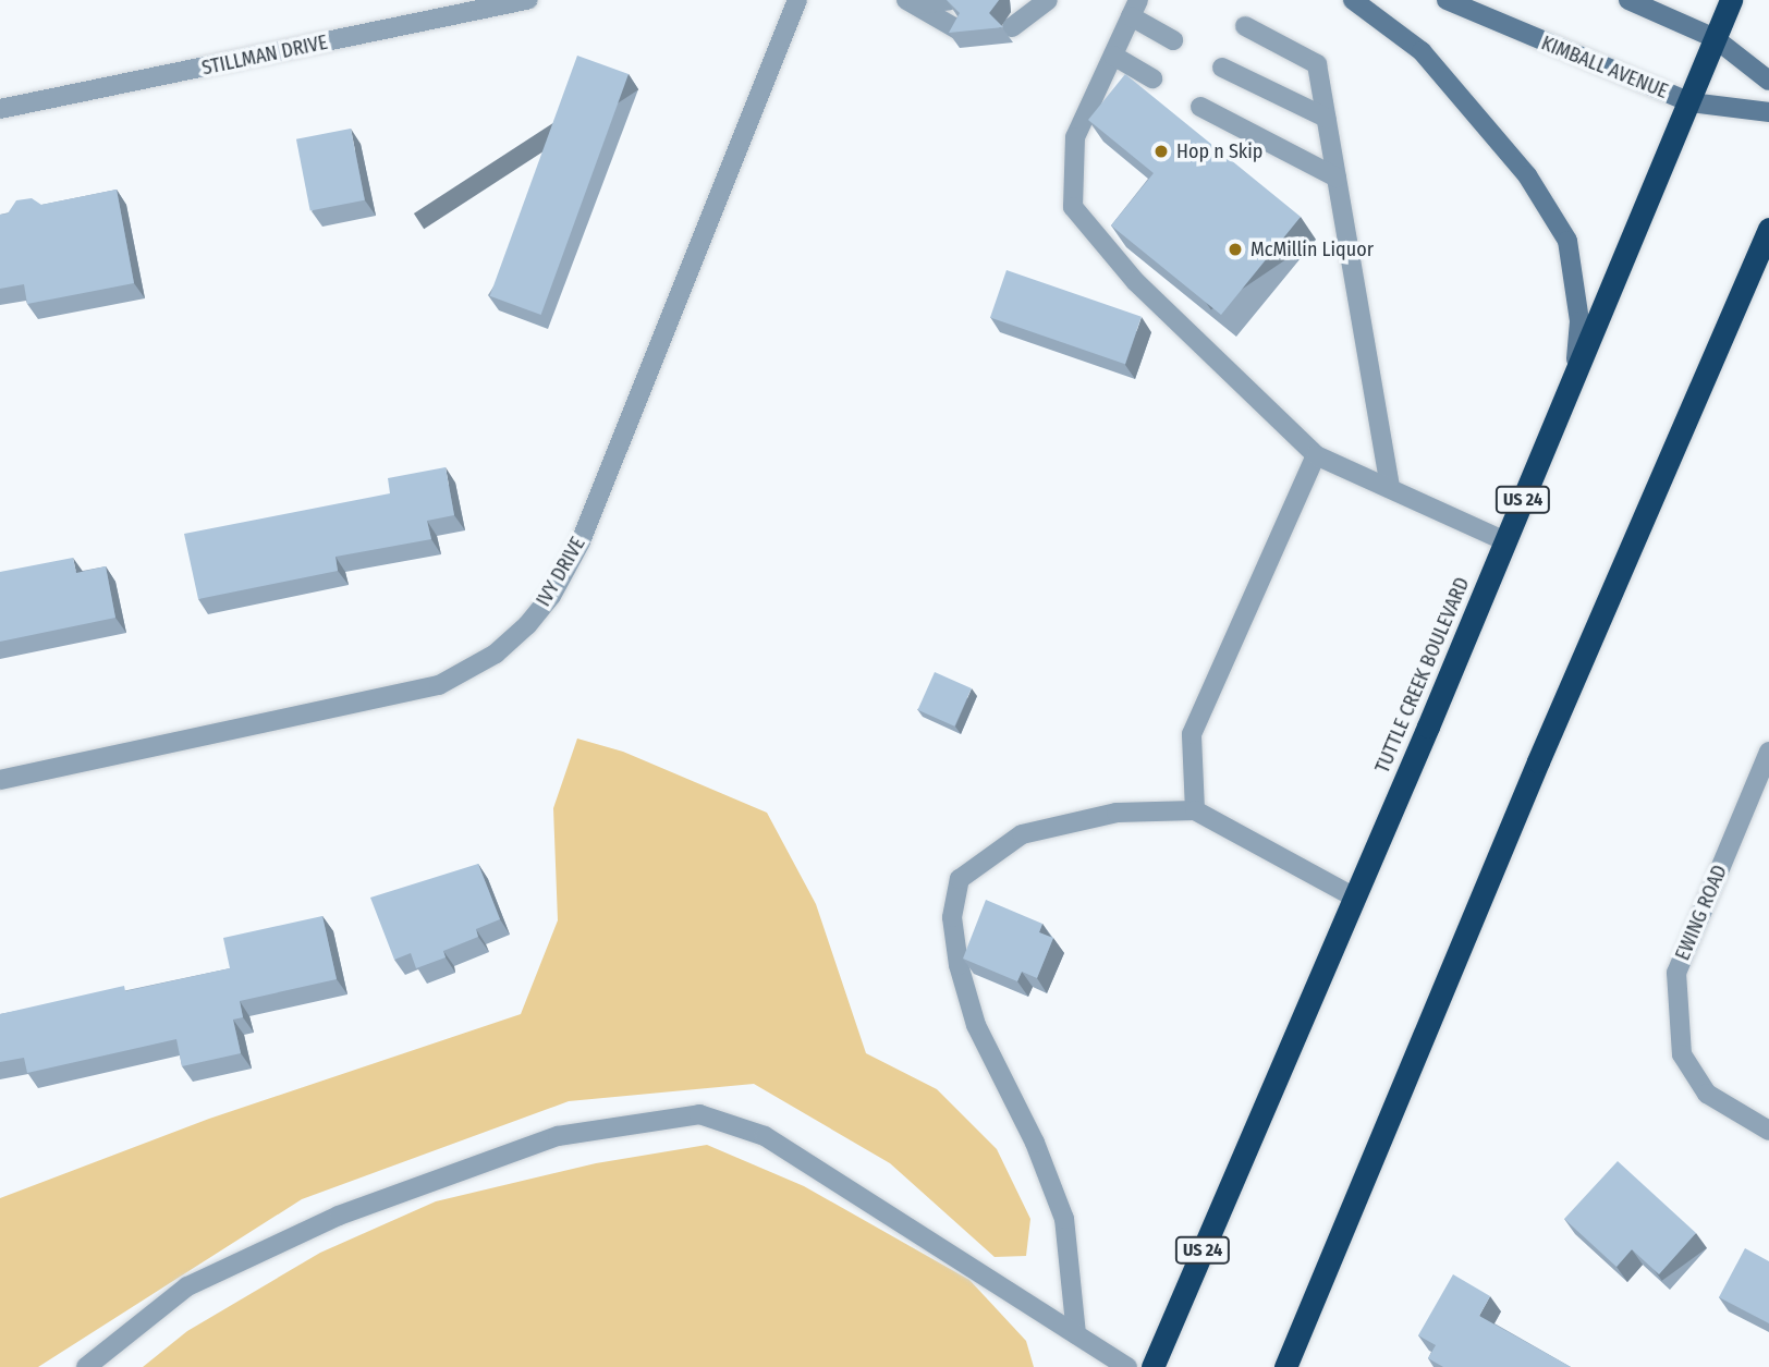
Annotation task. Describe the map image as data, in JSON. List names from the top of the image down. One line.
{"streets":{"highway":["US 24","TUTTLE CREEK BOULEVARD"],"main road":["KIMBALL AVENUE"],"street":["STILLMAN DRIVE","IVY DRIVE","EWING ROAD"]},"crossings":[["KIMBALL AVENUE","TUTTLE CREEK BOULEVARD"]],"places":["Hop n Skip","McMillin Liquor"]}
